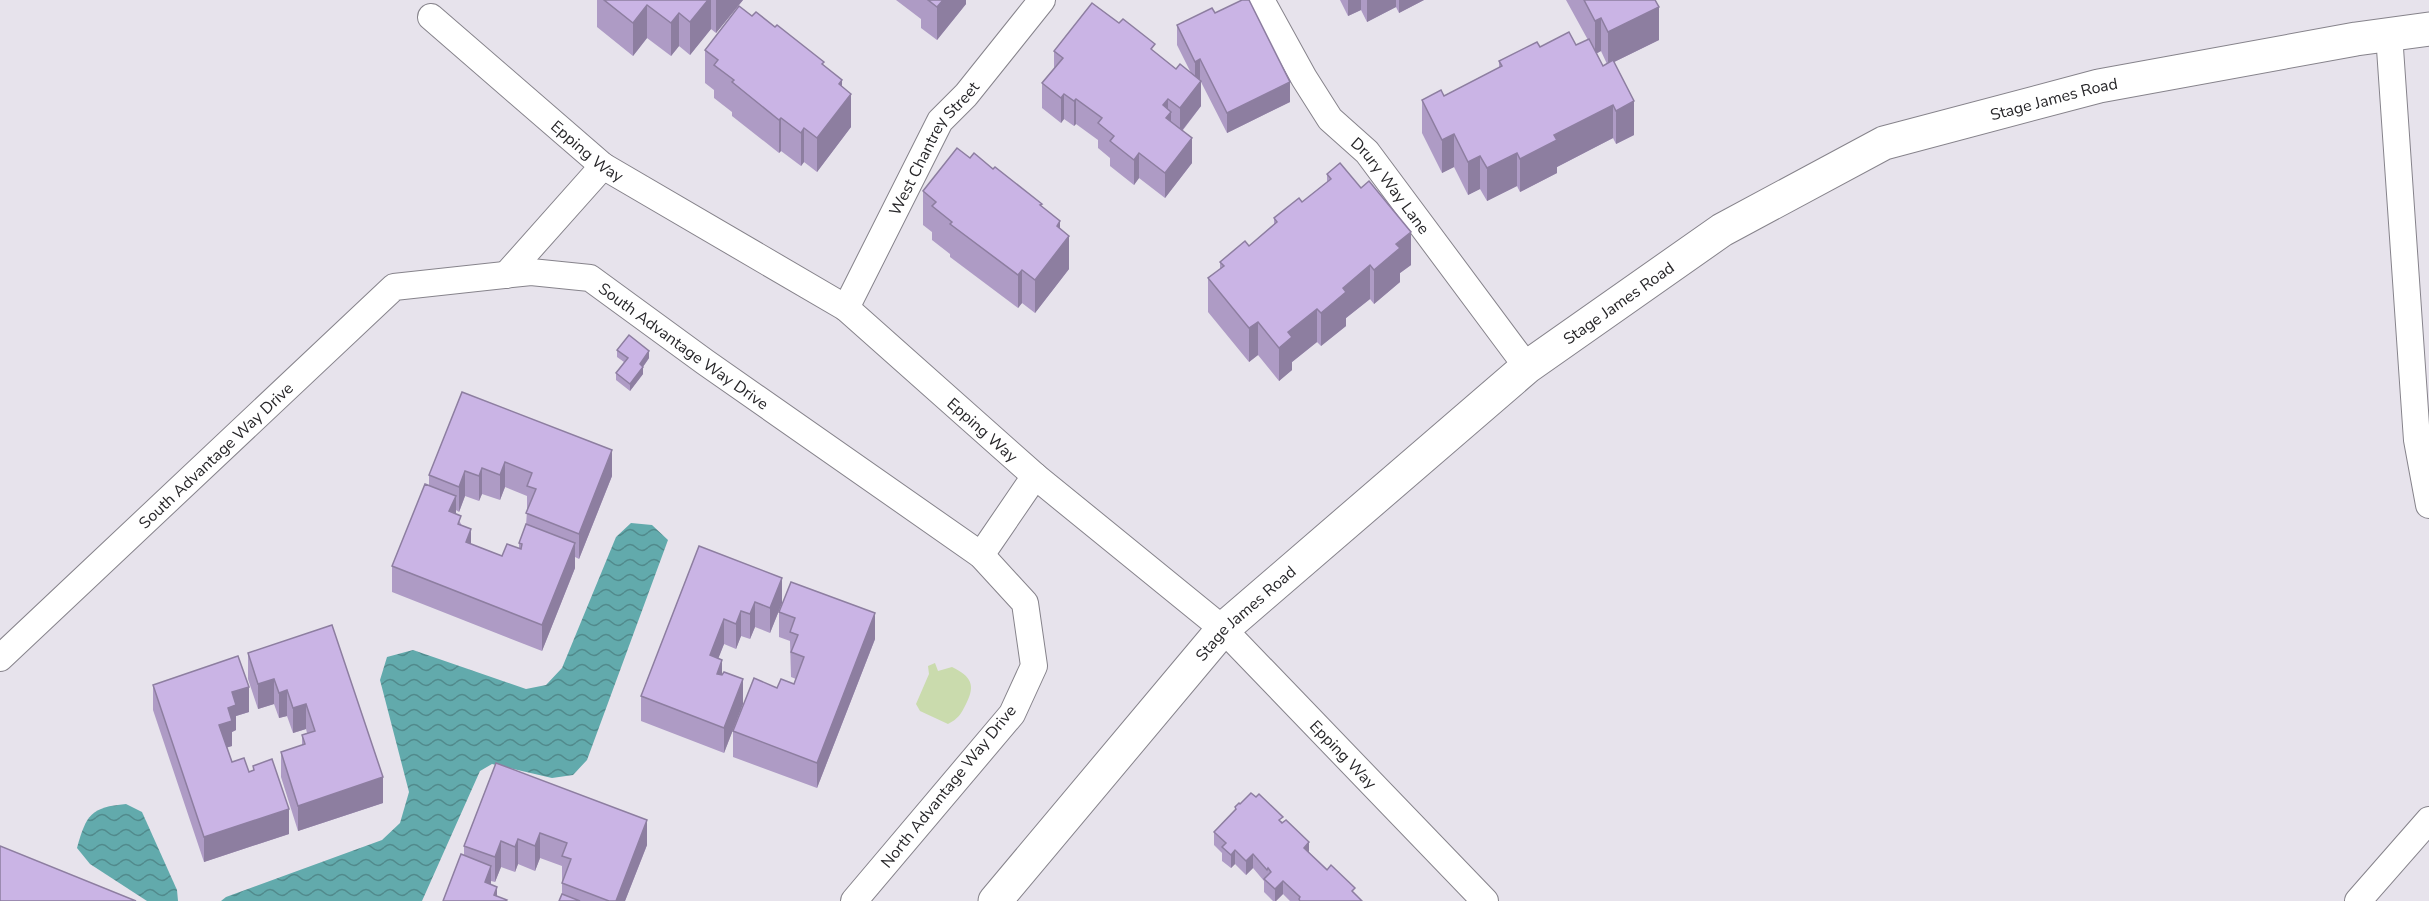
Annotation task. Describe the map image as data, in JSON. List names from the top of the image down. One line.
{"streets":{"main road":["Stage James Road"],"street":["Epping Way","West Chantrey Street","Drury Way Lane","South Advantage Way Drive","North Advantage Way Drive"]},"crossings":[["Stage James Road","Epping Way"],["Stage James Road","Drury Way Lane"],["Epping Way","West Chantrey Street"],["South Advantage Way Drive","North Advantage Way Drive"]]}
